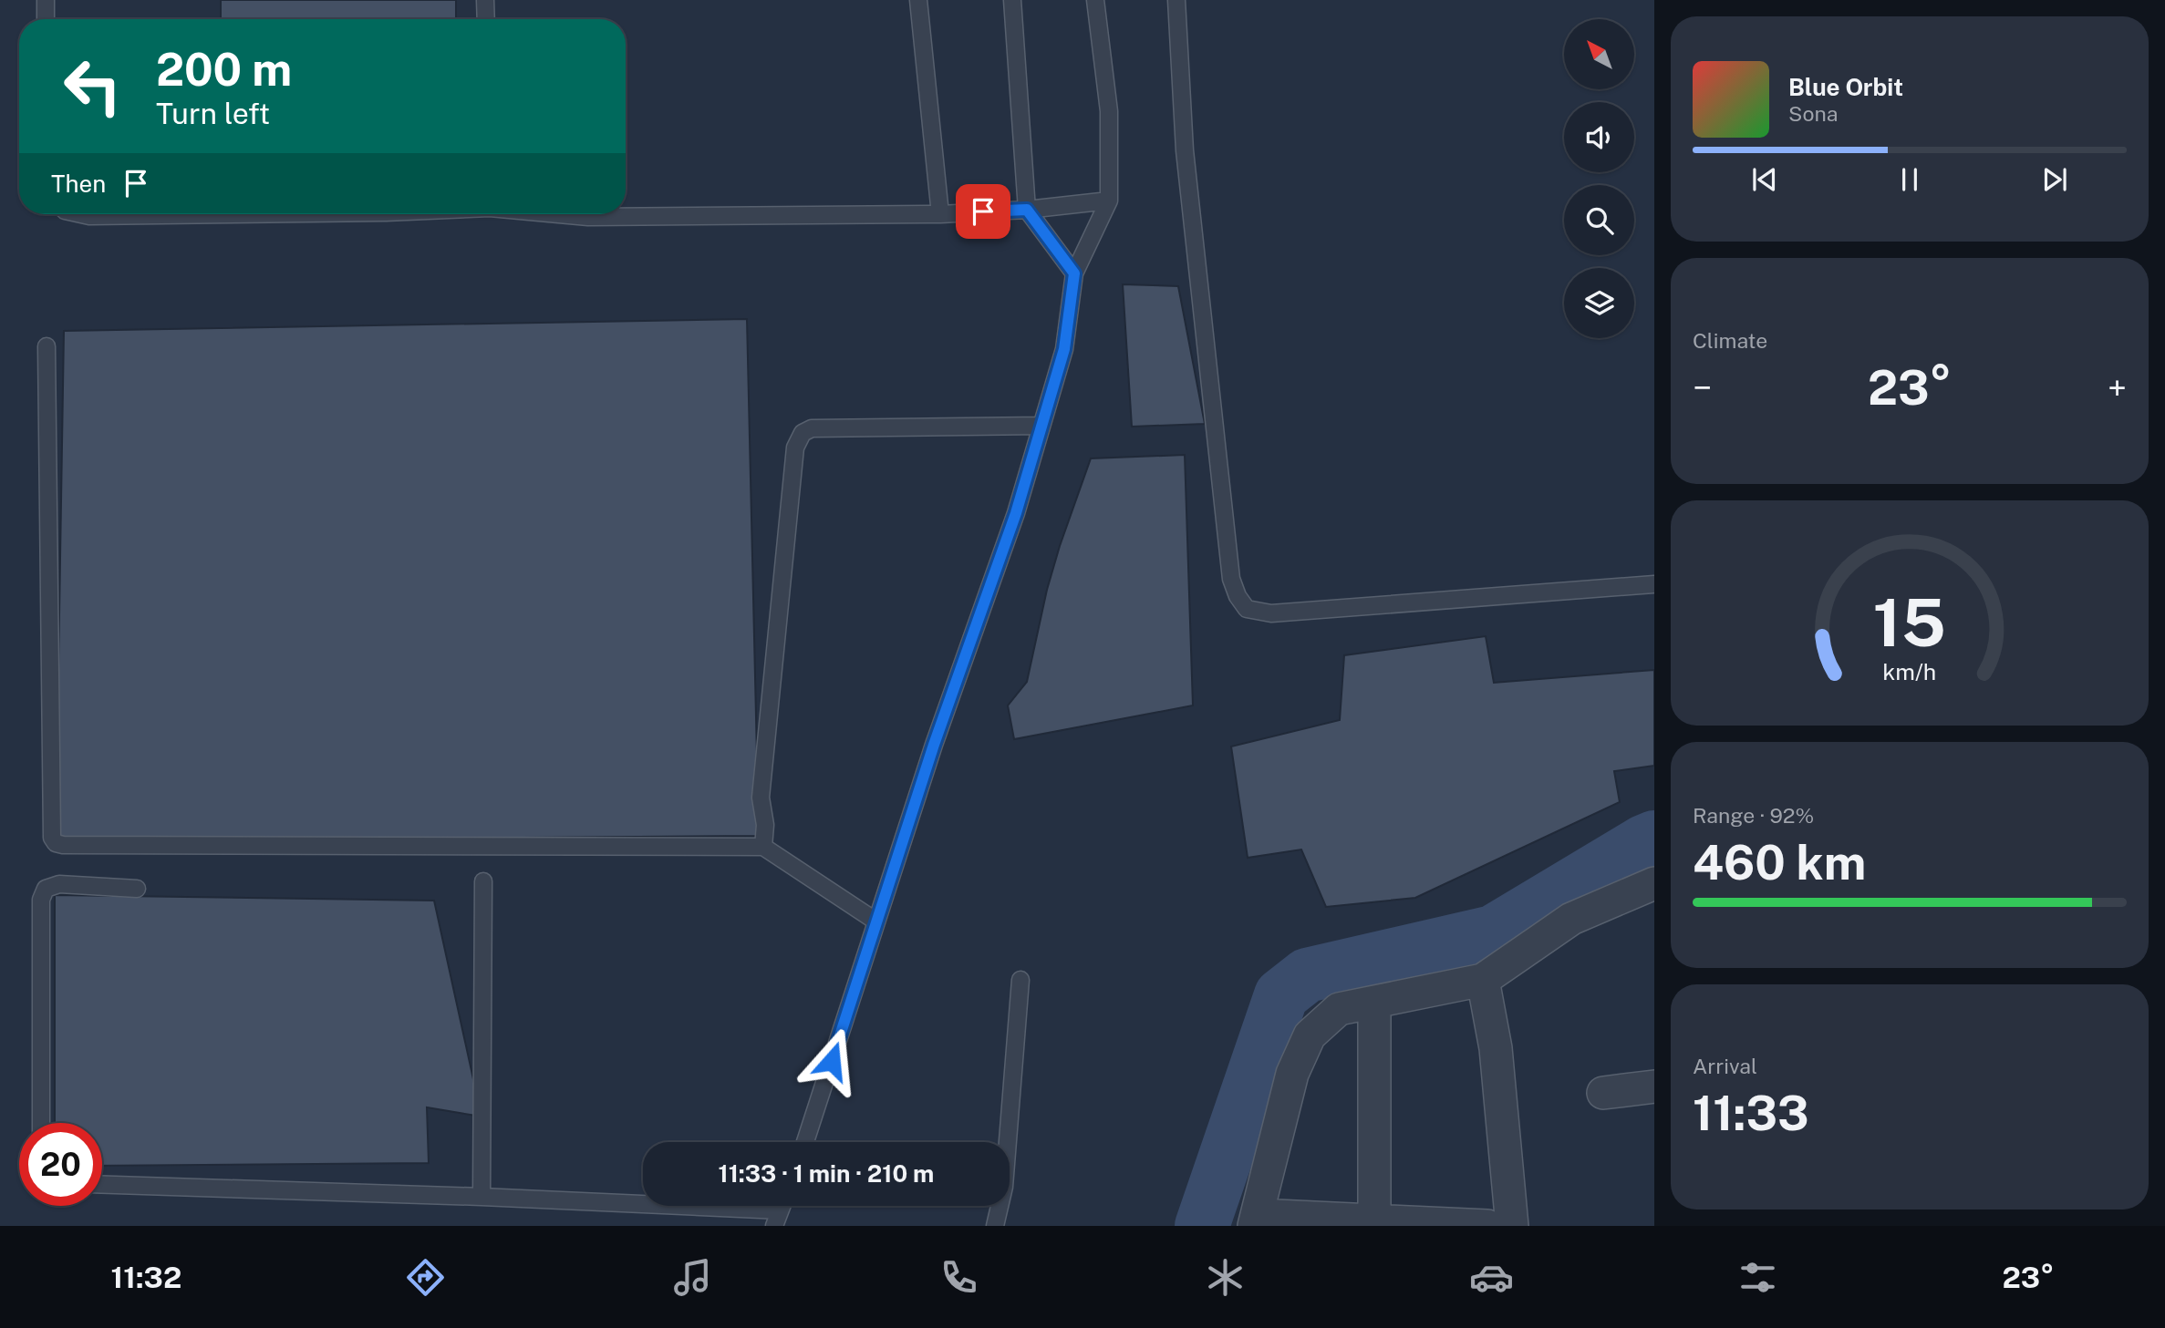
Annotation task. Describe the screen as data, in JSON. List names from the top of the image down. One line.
{"north":"top left","page":{"turn":["200 m","Turn left"],"song":["Blue Orbit","Sona"],"then":"Then","tile":["Climate",["Range · 92%","460 km"],["Arrival","11:33"]],"heat":["−","23°","+"],"limit":"20","trip":"11:33 · 1 min · 210 m","tabs":["11:32","23°"],"gauge":["15","km/h"]}}
